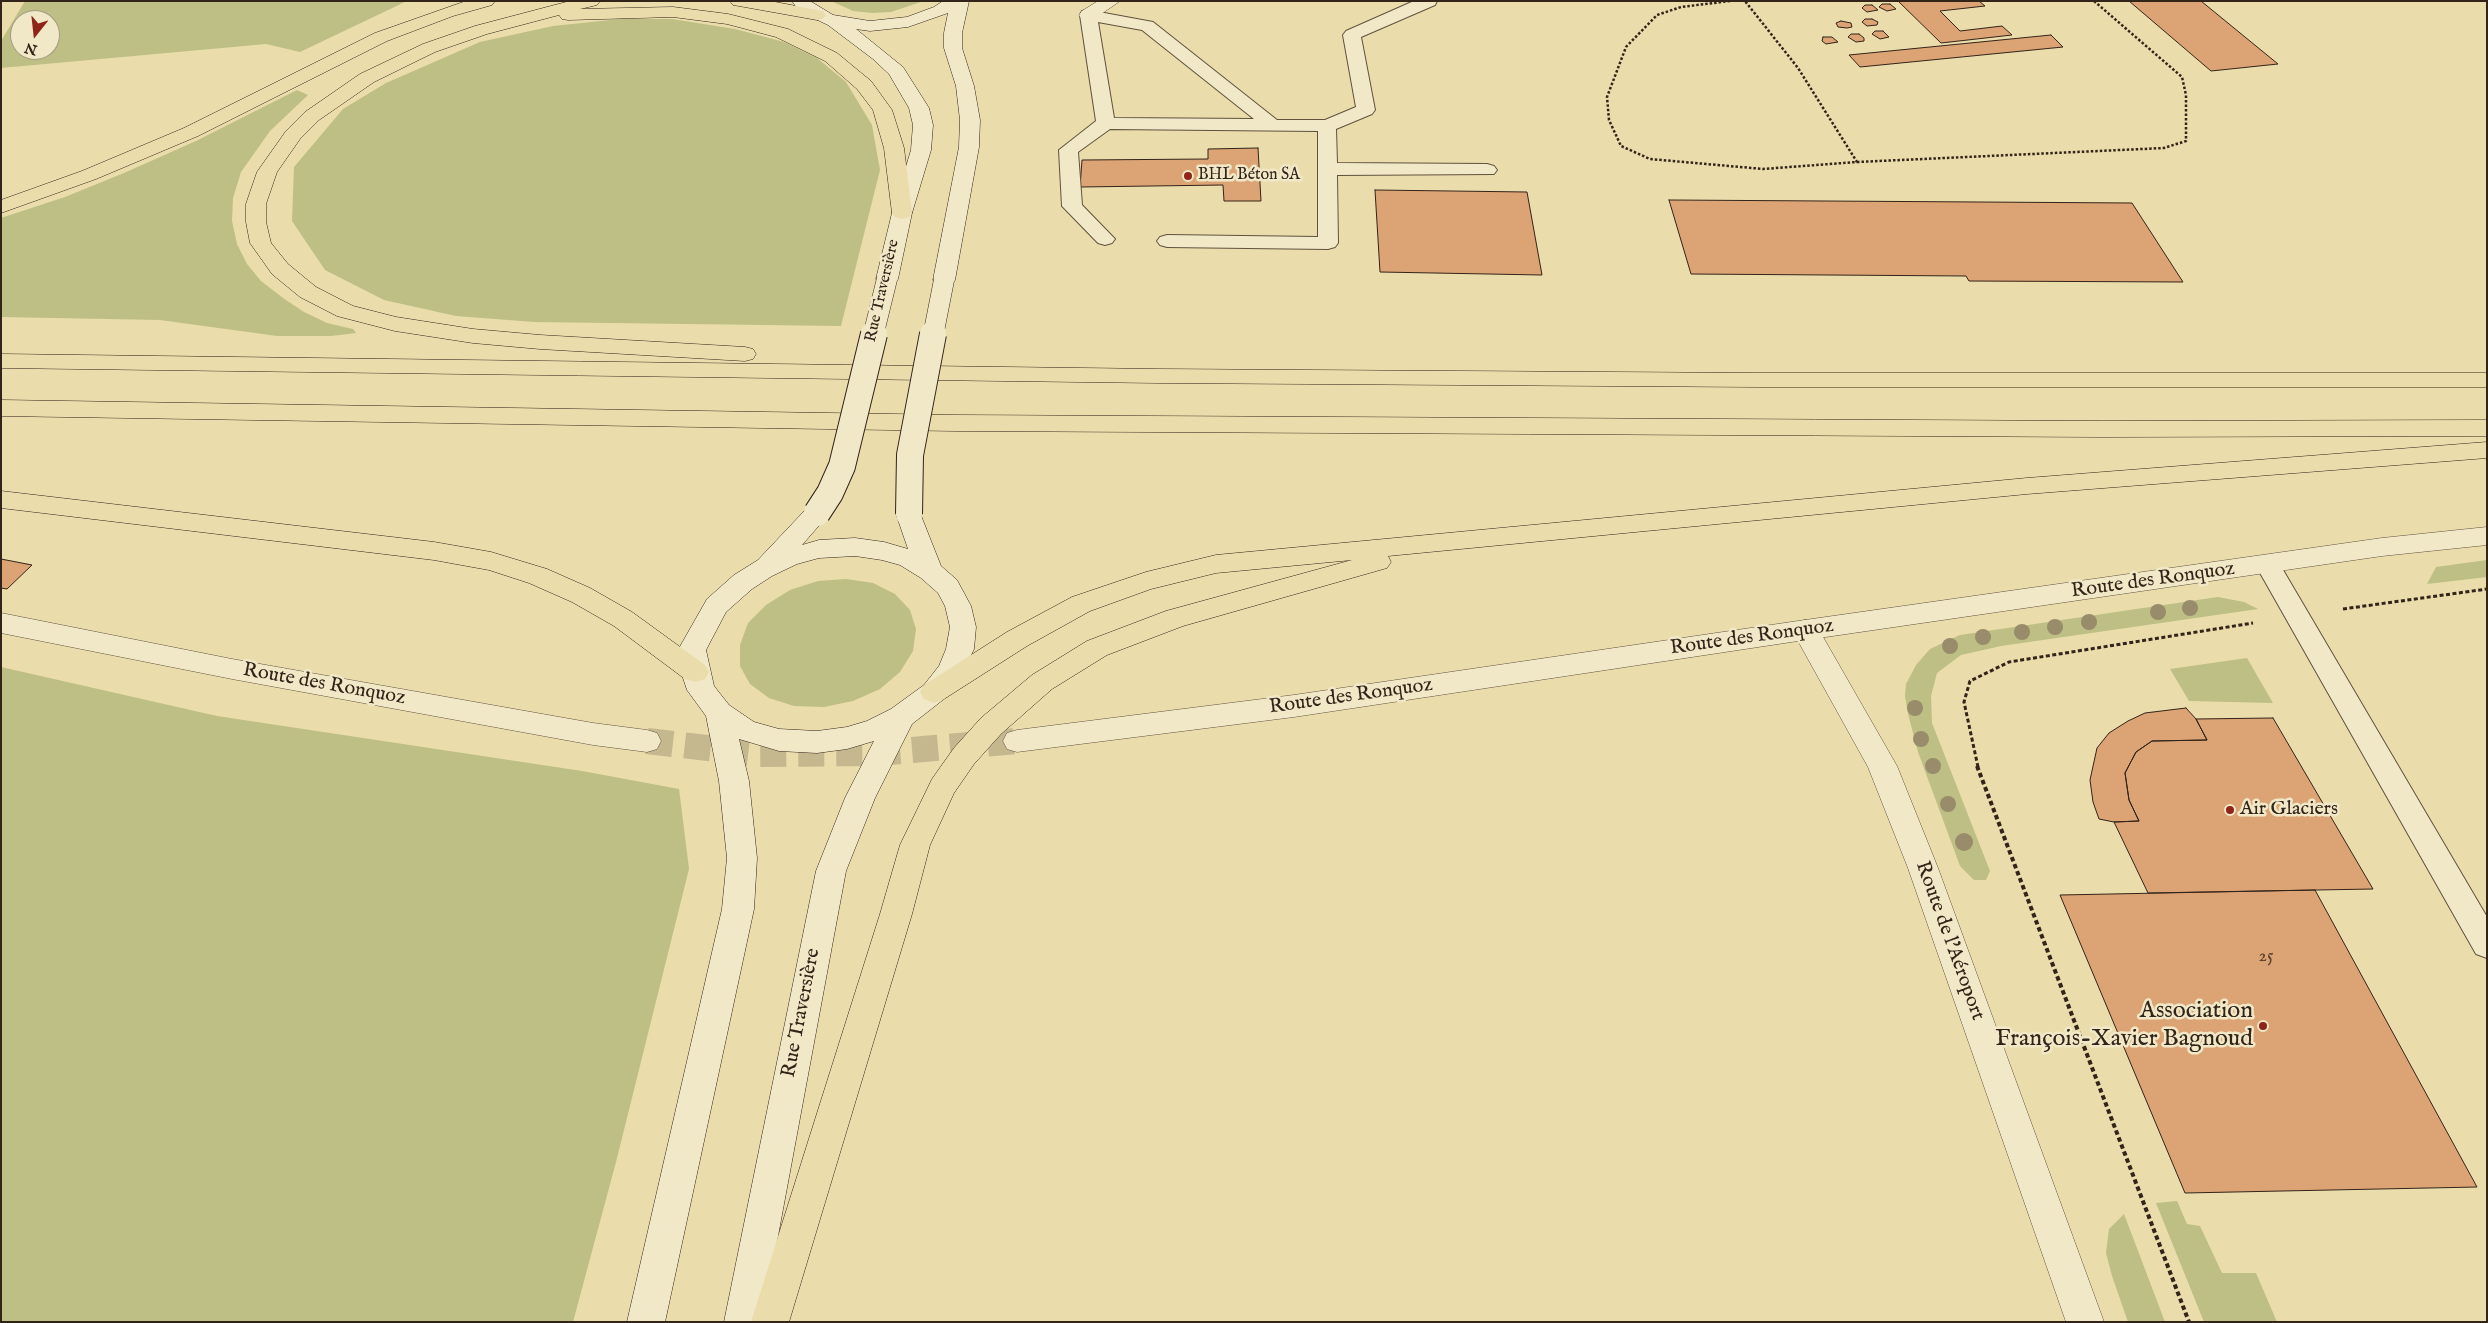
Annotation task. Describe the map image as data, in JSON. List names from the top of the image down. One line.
{"streets":{"main road":["Rue Traversière","Route des Ronquoz","Route de l'Aéroport"]},"crossings":[["Route des Ronquoz","Route de l'Aéroport"]],"places":["BHL Béton SA","Air Glaciers","Association François-Xavier Bagnoud"],"house_numbers":["25"],"north":"bottom"}
